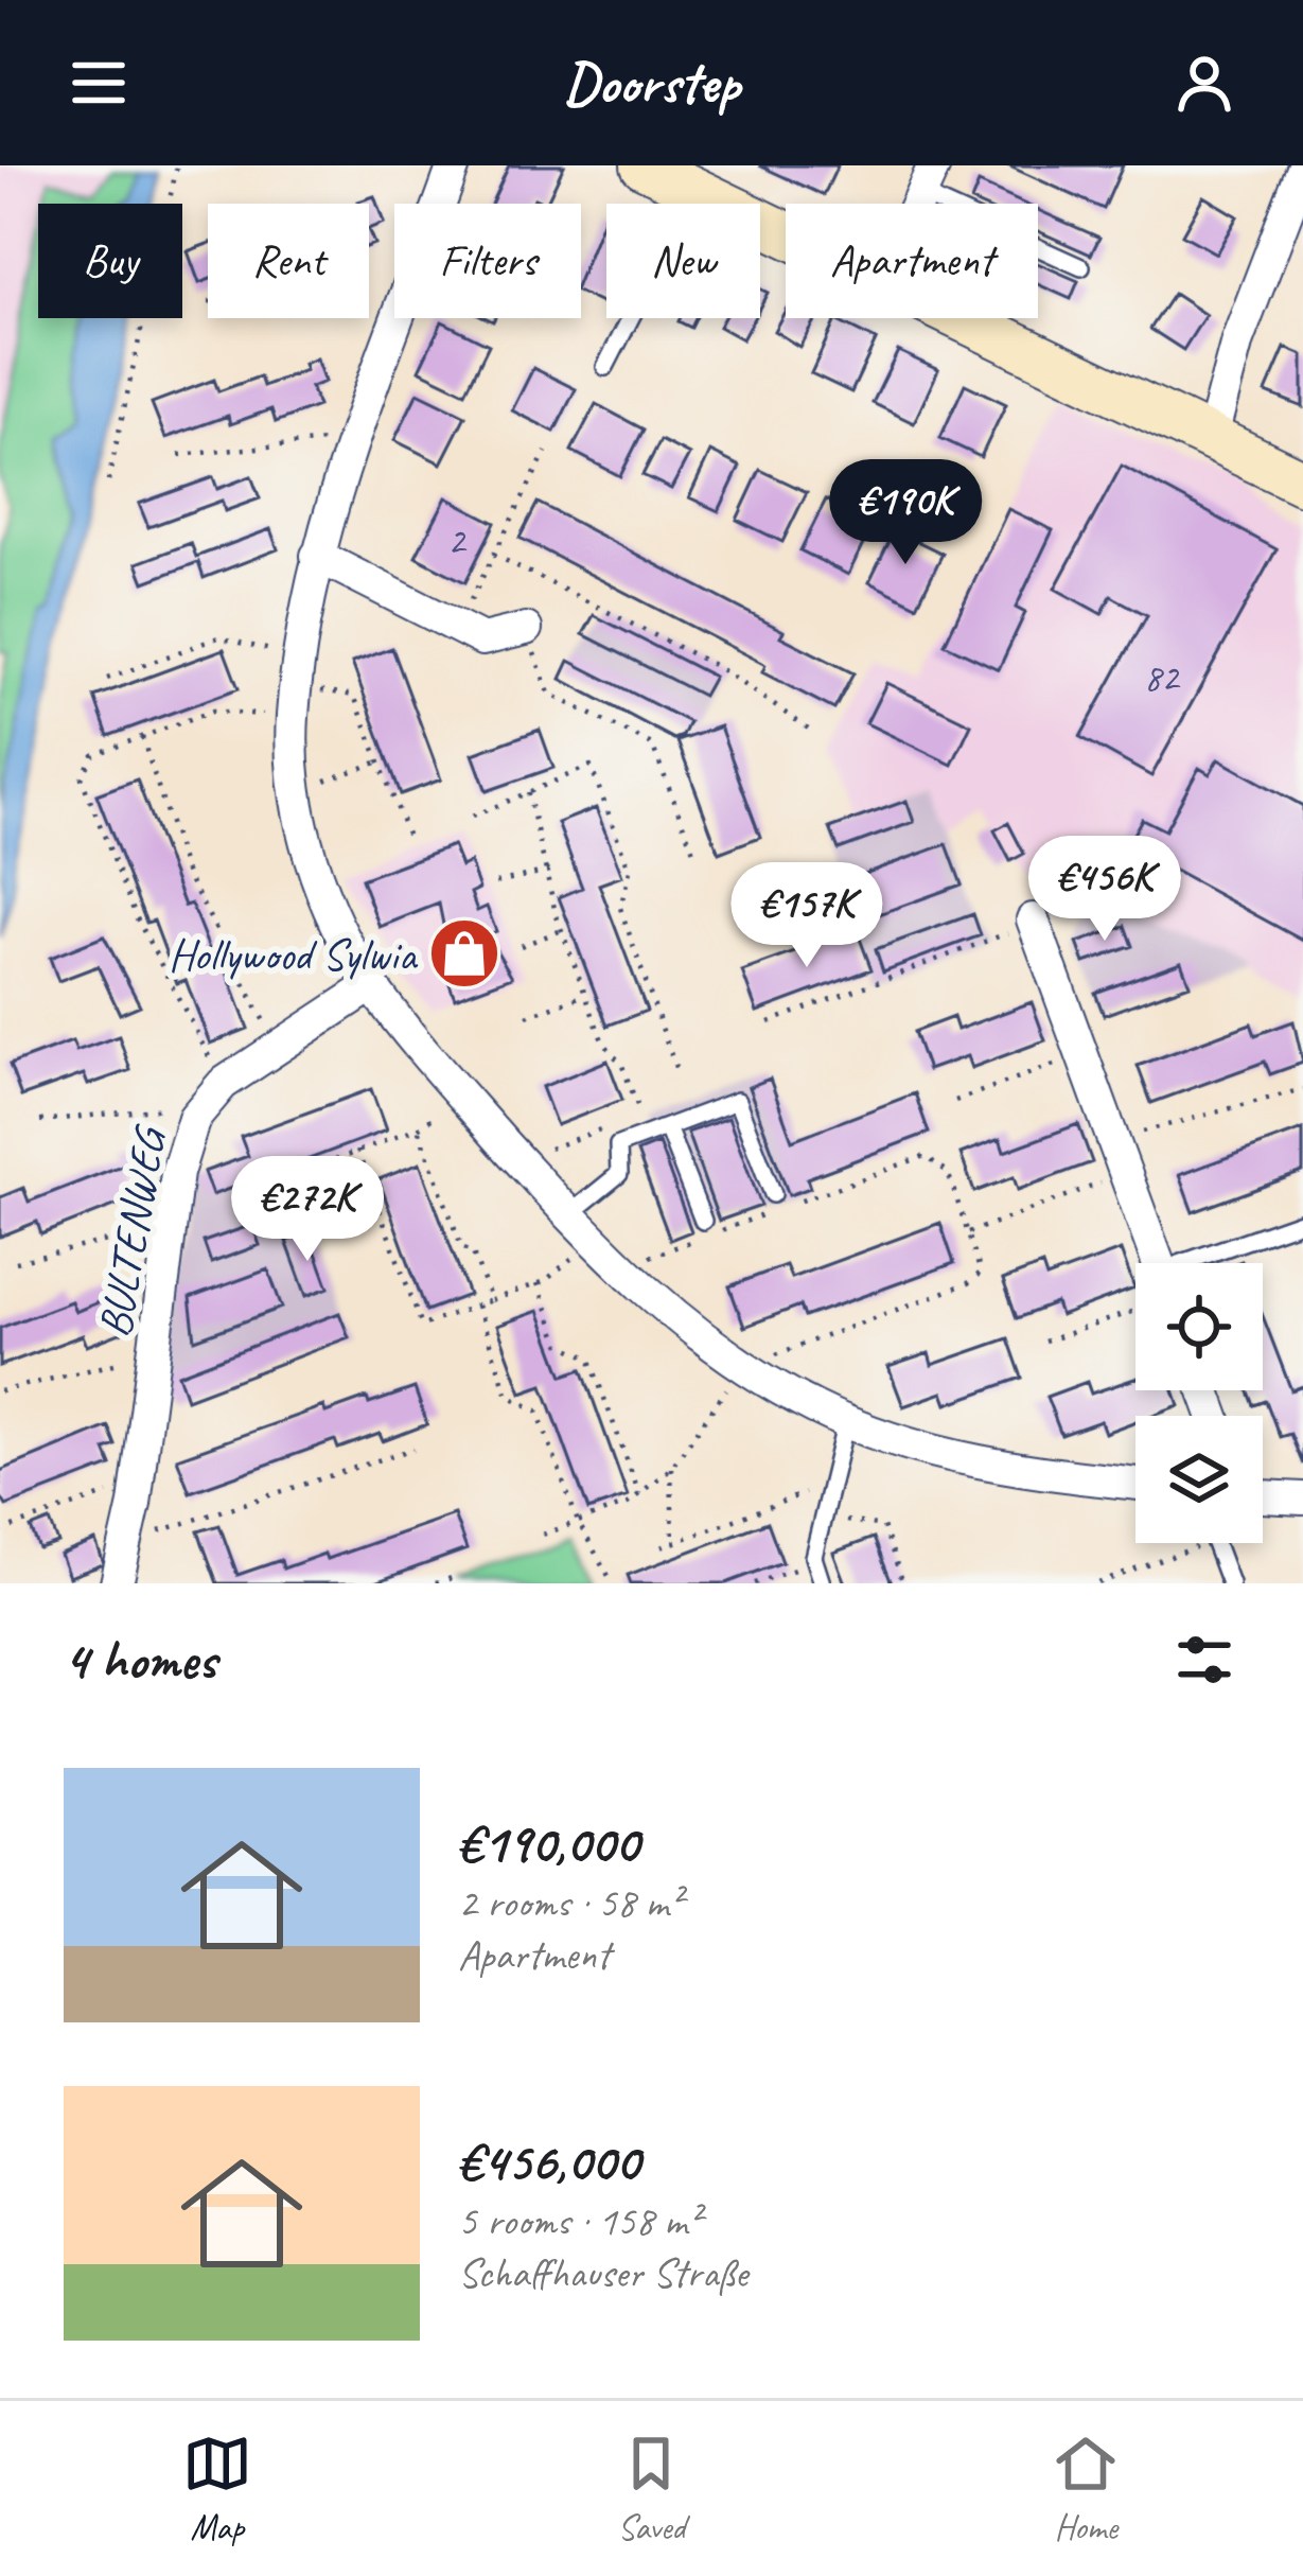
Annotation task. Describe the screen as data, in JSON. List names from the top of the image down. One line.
{"streets":{"street":["BULTENWEG"]},"places":{"shop":["Hollywood Sylwia"]},"house_numbers":["2","82"],"page":{"header":"Doorstep","chip":["Buy","Rent","Filters","New","Apartment"],"price":["€190K","€456K","€157K","€272K"],"heading":"4 homes","list":[{"name":"€190,000","note":"2 rooms · 58 m² · Apartment"},{"name":"€456,000","note":"5 rooms · 158 m² · Schaffhauser Straße"}],"tabs":["Map","Saved","Home"]}}
